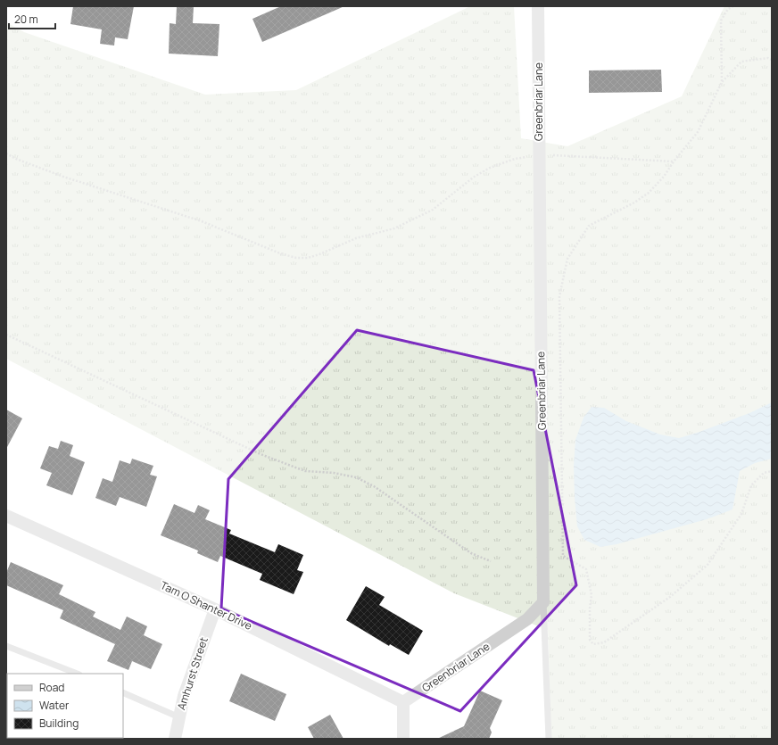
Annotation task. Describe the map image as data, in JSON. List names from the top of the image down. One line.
{"streets":{"street":["Greenbriar Lane","Tam O Shanter Drive","Amhurst Street"]},"crossings":[["Greenbriar Lane","Tam O Shanter Drive"],["Tam O Shanter Drive","Amhurst Street"]],"legend":["Road","Water","Building"],"scale_bar":"20 m"}
